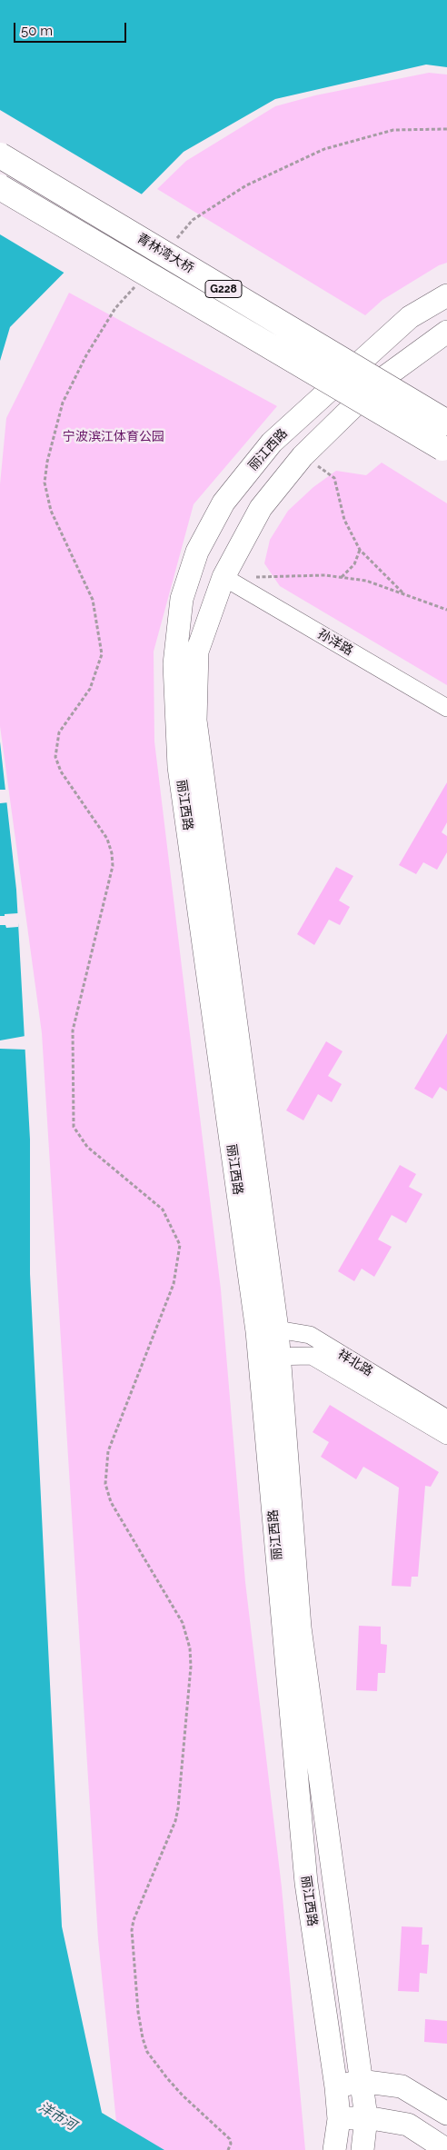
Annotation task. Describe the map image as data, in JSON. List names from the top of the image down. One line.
{"streets":{"highway":["青林湾大桥","G228"],"main road":["丽江西路"],"street":["孙洋路","祥北路"]},"crossings":[["丽江西路","孙洋路"],["丽江西路","祥北路"]],"water":["洋市河"],"parks":["宁波滨江体育公园"],"scale_bar":"50 m"}
